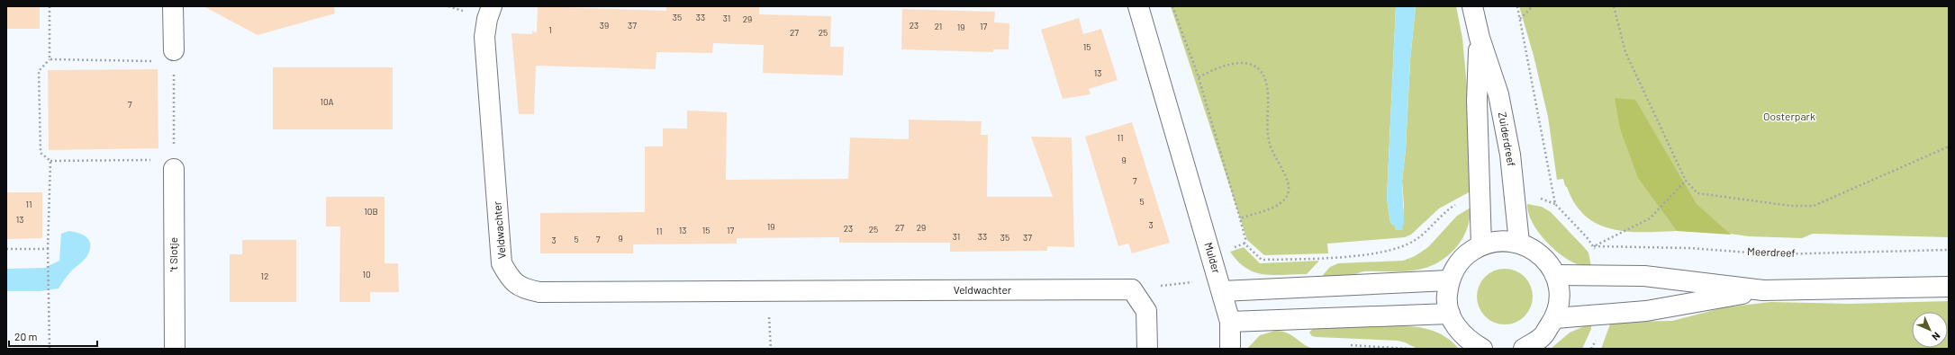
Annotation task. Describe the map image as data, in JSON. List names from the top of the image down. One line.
{"streets":{"street":["Zuiderdreef","Veldwachter","'t Slotje","Mulder"],"path":["Meerdreef"]},"parks":["Oosterpark"],"house_numbers":["35","33","31","29","39","37","23","21","17","19","1","27","25","15","13","10A","7","11","9","7","5","11","10B","13","3","19","27","29","23","25","13","15","17","11","31","33","35","37","9","5","7","3","10","12"],"scale_bar":"20 m","north":"bottom right"}
